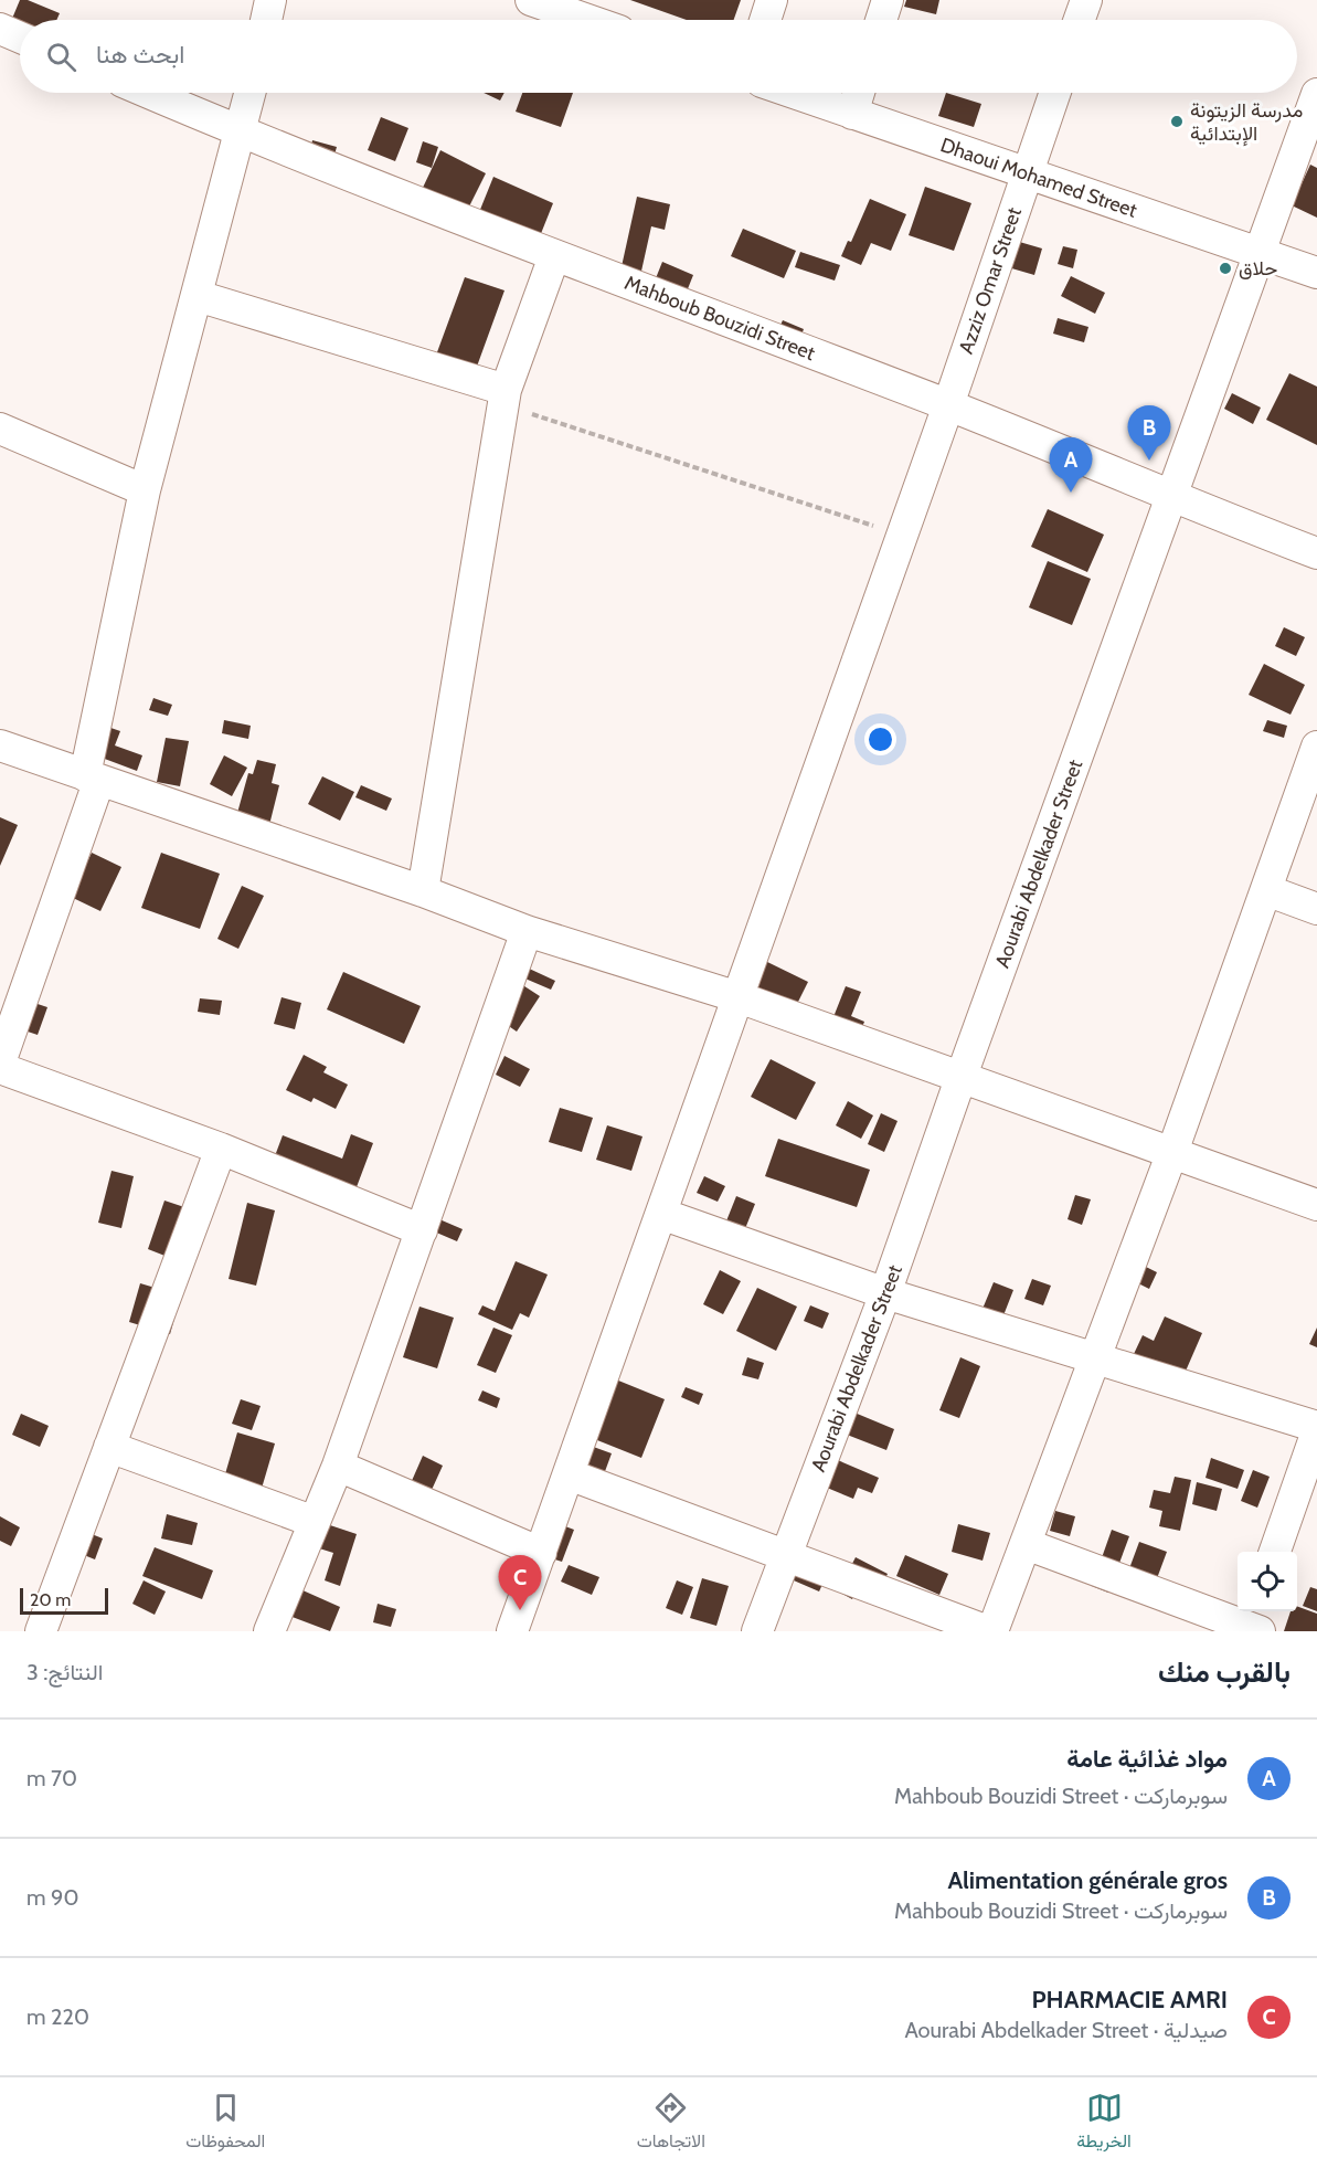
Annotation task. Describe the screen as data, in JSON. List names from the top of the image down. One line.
{"streets":{"street":["Dhaoui Mohamed Street","Azziz Omar Street","Mahboub Bouzidi Street","Aourabi Abdelkader Street"]},"crossings":[["Dhaoui Mohamed Street","Azziz Omar Street"],["Dhaoui Mohamed Street","Aourabi Abdelkader Street"],["Azziz Omar Street","Mahboub Bouzidi Street"],["Mahboub Bouzidi Street","Aourabi Abdelkader Street"]],"places":["مدرسة الزيتونة الإبتدائية","حلاق"],"scale_bar":"20 m","page":{"search":"ابحث هنا","pins":["B","A","C"],"scale":"20 m","heading":["بالقرب منك","النتائج: 3"],"list":[{"mark":"A","name":"مواد غذائية عامة","note":"سوبرماركت · Mahboub Bouzidi Street","value":"70 m"},{"mark":"B","name":"Alimentation générale gros","note":"سوبرماركت · Mahboub Bouzidi Street","value":"90 m"},{"mark":"C","name":"PHARMACIE AMRI","note":"صيدلية · Aourabi Abdelkader Street","value":"220 m"}],"nav":["الخريطة","الاتجاهات","المحفوظات"]}}
